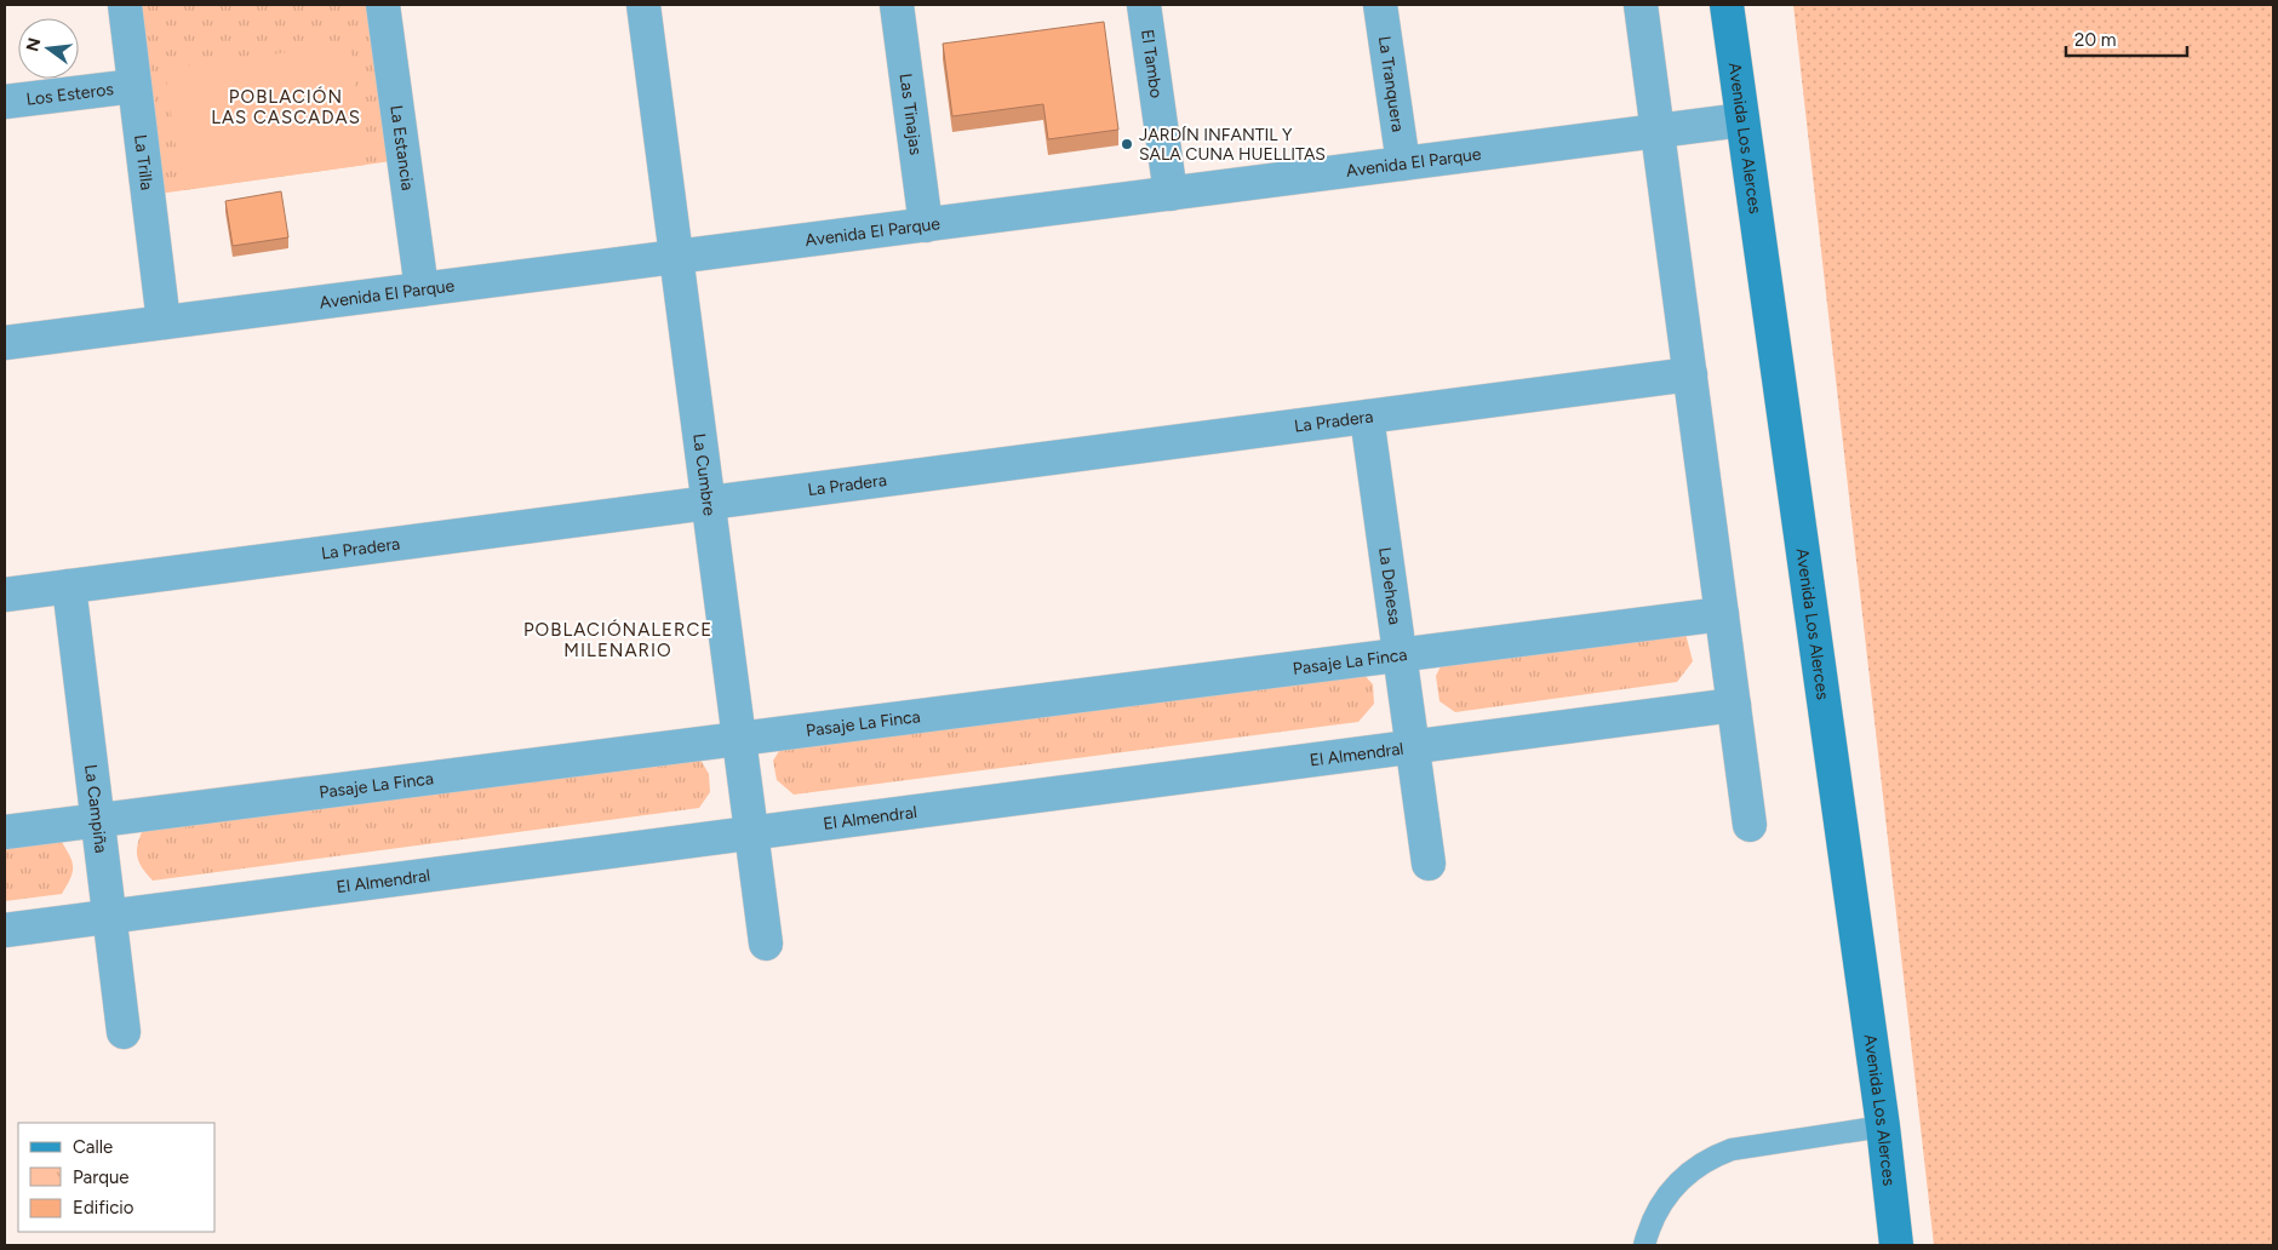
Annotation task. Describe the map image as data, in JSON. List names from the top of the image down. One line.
{"streets":{"main road":["Avenida Los Alerces"],"street":["El Tambo","La Tranquera","Los Esteros","Las Tinajas","La Estancia","Avenida El Parque","La Trilla","La Pradera","La Cumbre","La Dehesa","Pasaje La Finca","El Almendral","La Campiña"]},"crossings":[["El Tambo","Avenida El Parque"],["La Tranquera","Avenida El Parque"],["Los Esteros","La Trilla"],["Las Tinajas","Avenida El Parque"],["Avenida Los Alerces","Avenida El Parque"],["La Estancia","Avenida El Parque"],["Avenida El Parque","La Trilla"],["Avenida El Parque","La Cumbre"],["La Pradera","La Cumbre"],["La Pradera","La Dehesa"],["La Pradera","La Campiña"],["La Cumbre","Pasaje La Finca"],["La Cumbre","El Almendral"],["La Dehesa","Pasaje La Finca"],["La Dehesa","El Almendral"],["Pasaje La Finca","La Campiña"],["El Almendral","La Campiña"]],"districts":["POBLACIÓN LAS CASCADAS","POBLACIÓNALERCE MILENARIO"],"places":["JARDÍN INFANTIL Y SALA CUNA HUELLITAS"],"legend":["Calle","Parque","Edificio"],"scale_bar":"20 m","north":"left"}
